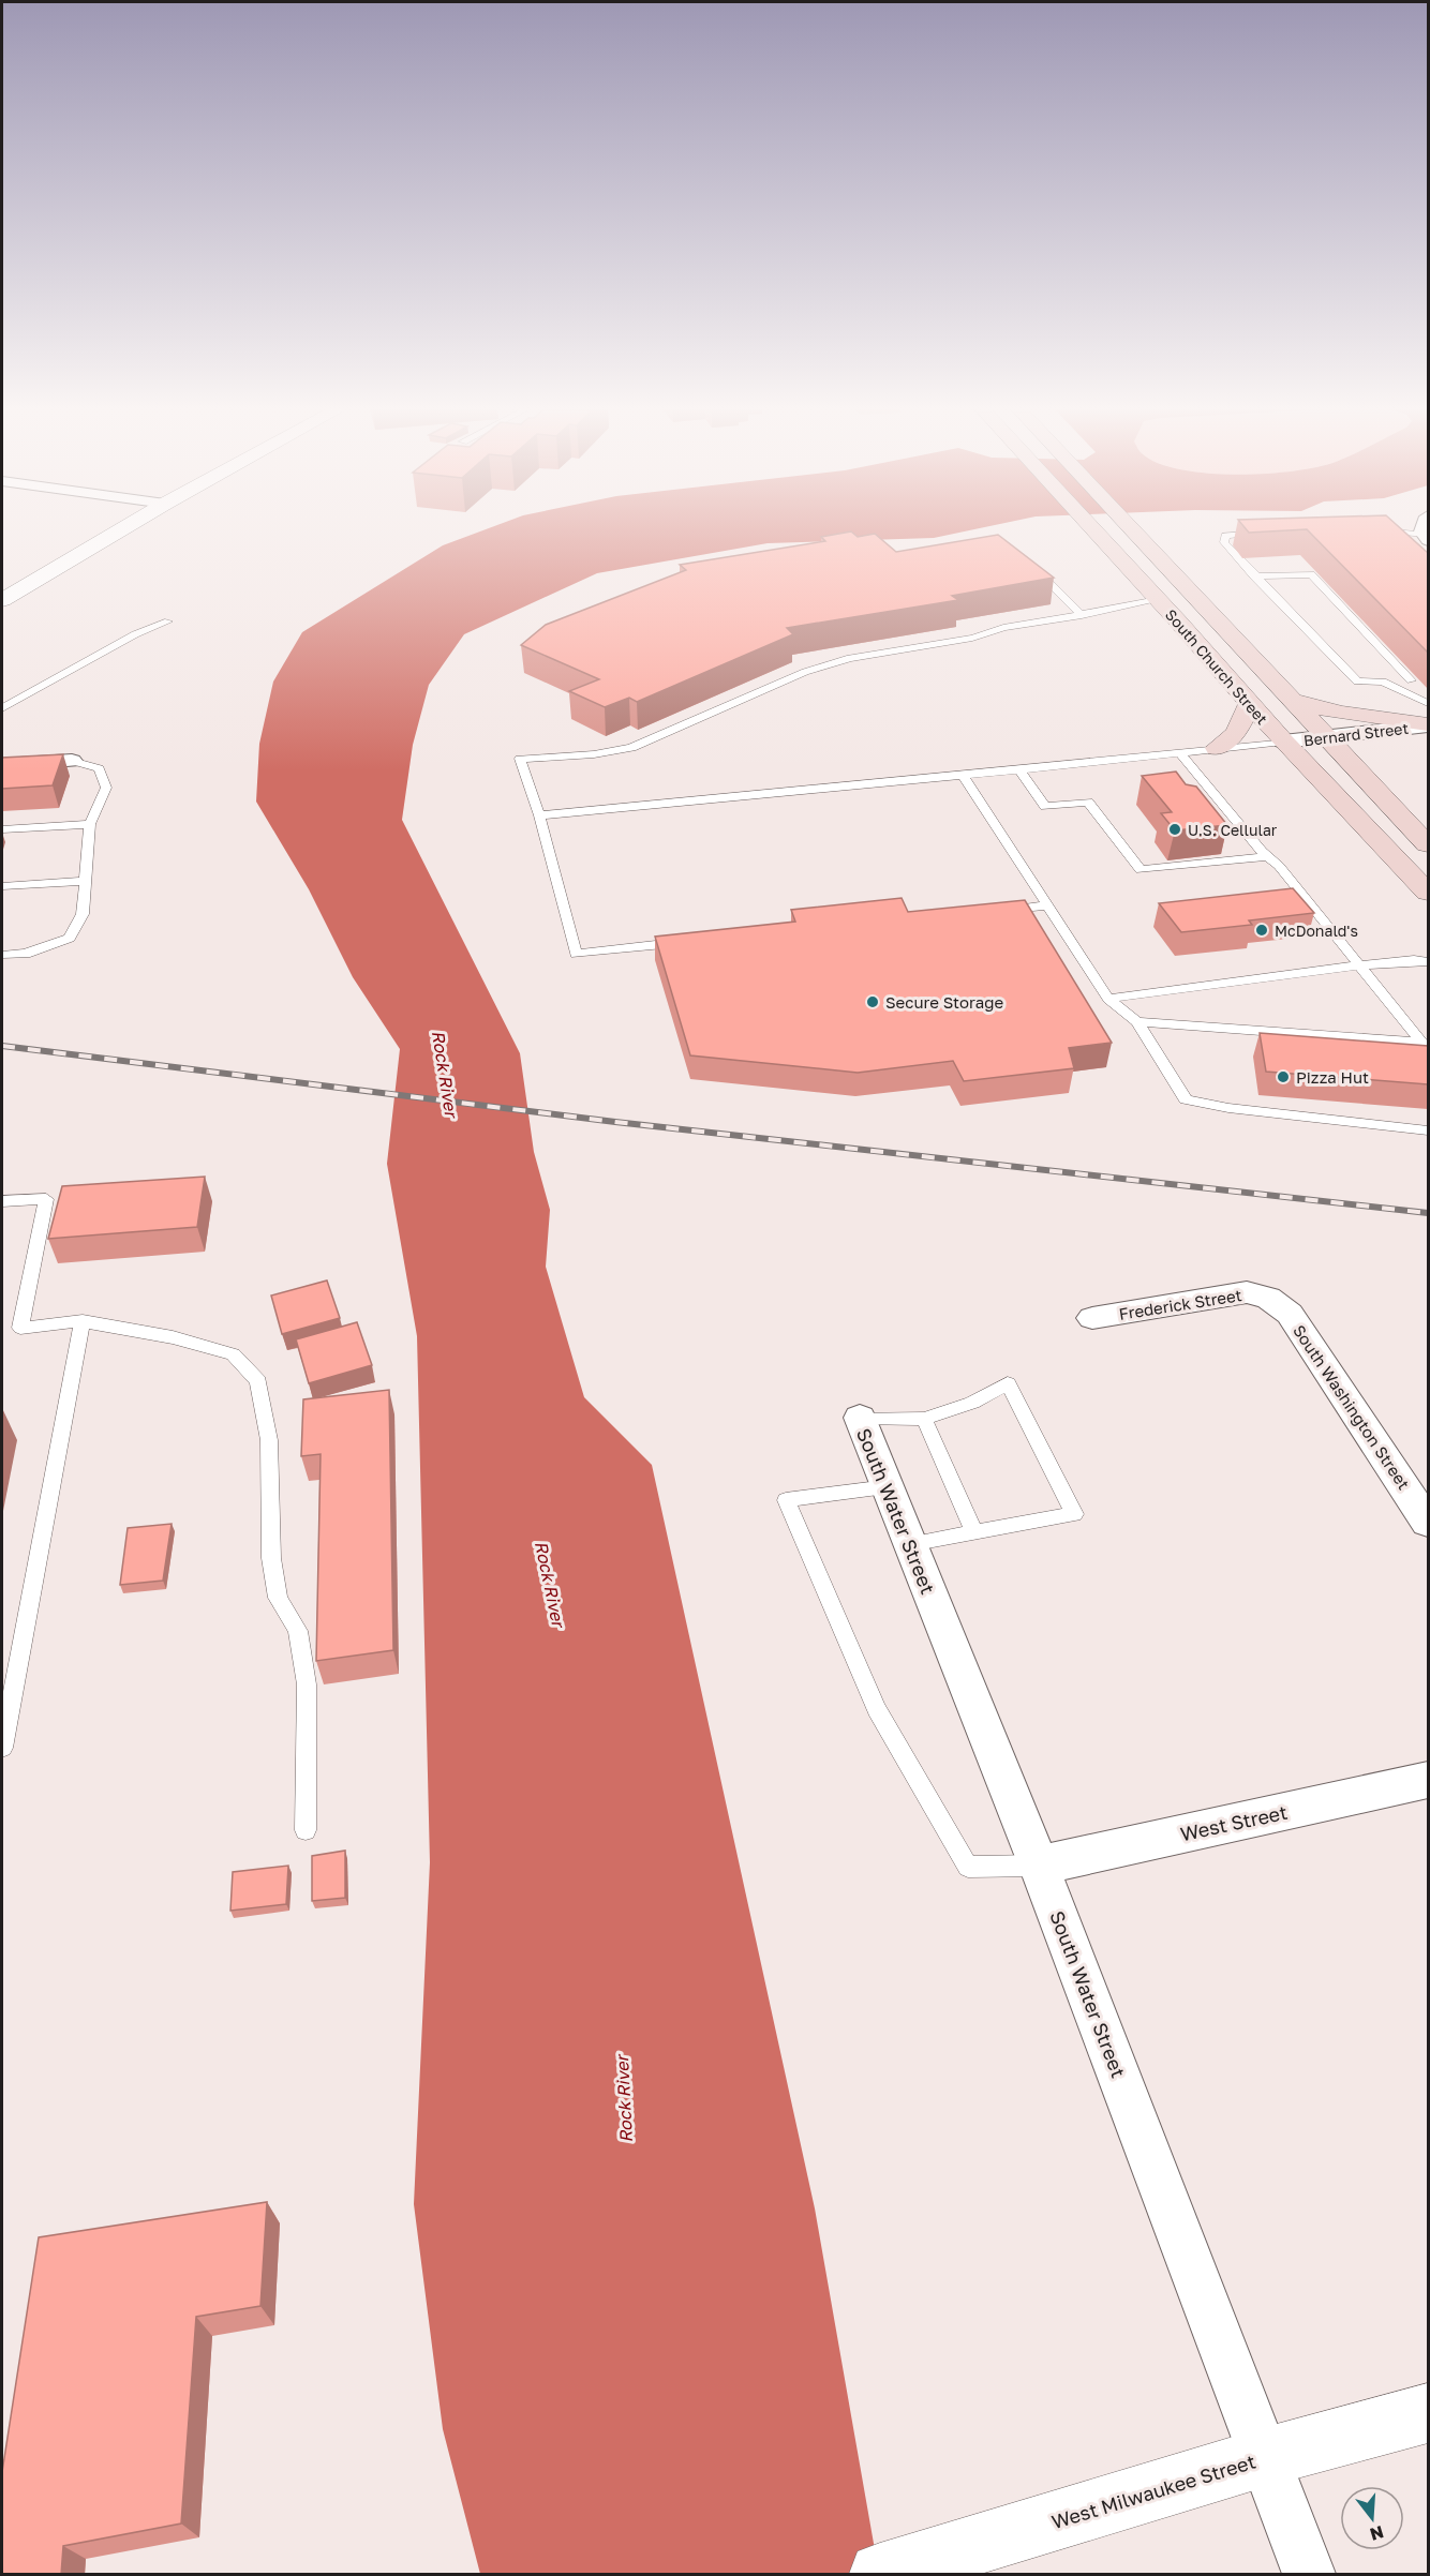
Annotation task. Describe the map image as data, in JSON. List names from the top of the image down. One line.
{"streets":{"main road":["South Church Street"],"street":["Bernard Street","Frederick Street","South Washington Street","South Water Street","West Street","West Milwaukee Street"]},"crossings":[["South Church Street","Bernard Street"],["Frederick Street","South Washington Street"],["South Water Street","West Street"],["South Water Street","West Milwaukee Street"]],"water":["Rock River"],"places":["U.S. Cellular","McDonald's","Secure Storage","Pizza Hut"],"north":"bottom"}
